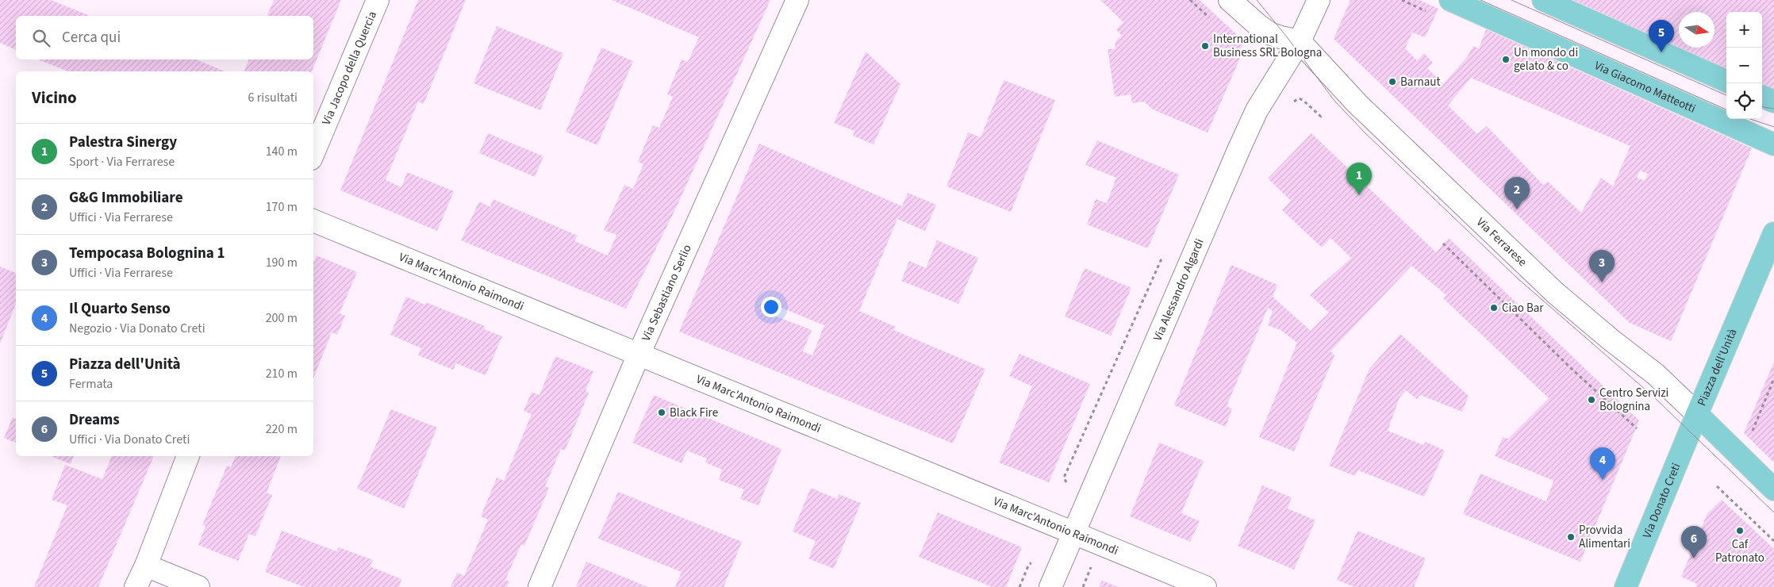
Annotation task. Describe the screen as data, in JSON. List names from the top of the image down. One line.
{"streets":{"main road":["Via Giacomo Matteotti","Via Ferrarese","Piazza dell'Unità","Via Donato Creti"],"street":["Via Jacopo della Quercia","Via Marc'Antonio Raimondi","Via Alessandro Algardi","Via Sebastiano Serlio"]},"crossings":[["Via Ferrarese","Via Alessandro Algardi"],["Via Ferrarese","Piazza dell'Unità"],["Via Ferrarese","Via Donato Creti"],["Via Marc'Antonio Raimondi","Via Alessandro Algardi"],["Via Marc'Antonio Raimondi","Via Sebastiano Serlio"],["Piazza dell'Unità","Via Donato Creti"]],"places":["International Business SRL Bologna","Un mondo di gelato & co","Barnaut","Ciao Bar","Centro Servizi Bolognina","Black Fire","Caf Patronato","Provvida Alimentari"],"north":"right","page":{"map_buttons":["+","−"],"search":"Cerca qui","pins":["5","1","2","3","4","6"],"heading":["Vicino","6 risultati"],"list":[{"mark":"1","name":"Palestra Sinergy","note":"Sport · Via Ferrarese","value":"140 m"},{"mark":"2","name":"G&G Immobiliare","note":"Uffici · Via Ferrarese","value":"170 m"},{"mark":"3","name":"Tempocasa Bolognina 1","note":"Uffici · Via Ferrarese","value":"190 m"},{"mark":"4","name":"Il Quarto Senso","note":"Negozio · Via Donato Creti","value":"200 m"},{"mark":"5","name":"Piazza dell'Unità","note":"Fermata","value":"210 m"},{"mark":"6","name":"Dreams","note":"Uffici · Via Donato Creti","value":"220 m"}]}}
